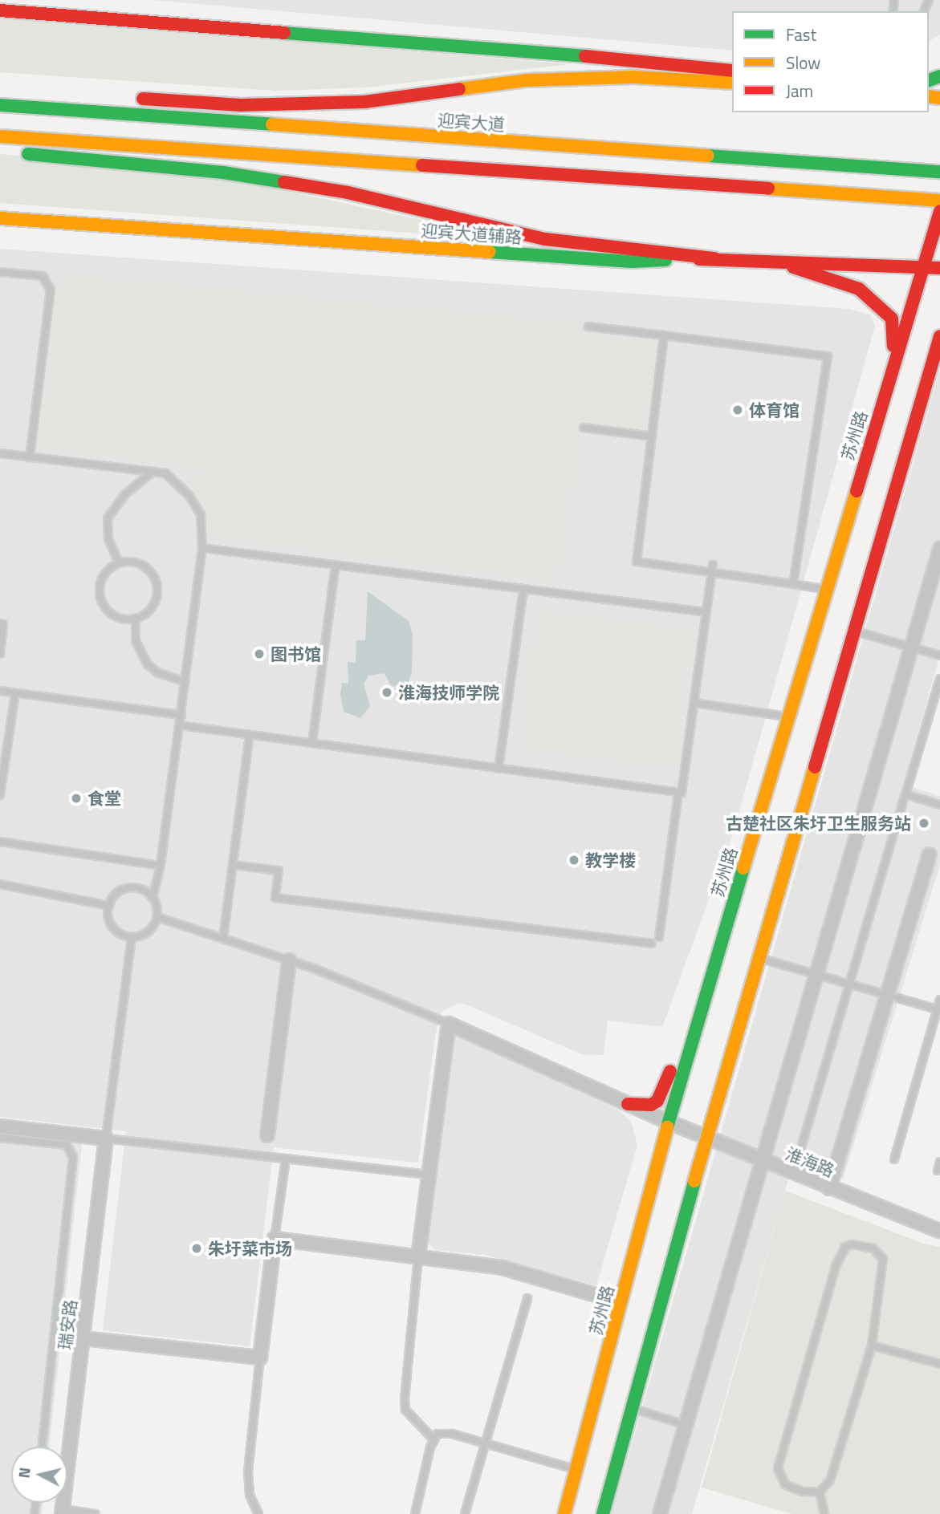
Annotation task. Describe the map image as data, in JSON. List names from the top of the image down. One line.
{"streets":{"main road":["迎宾大道","迎宾大道辅路","苏州路"],"street":["淮海路","瑞安路"]},"crossings":[["迎宾大道辅路","苏州路"],["苏州路","淮海路"]],"places":["体育馆","图书馆","淮海技师学院","食堂","古楚社区朱圩卫生服务站","教学楼","朱圩菜市场"],"legend":["Fast","Slow","Jam"],"north":"left"}
